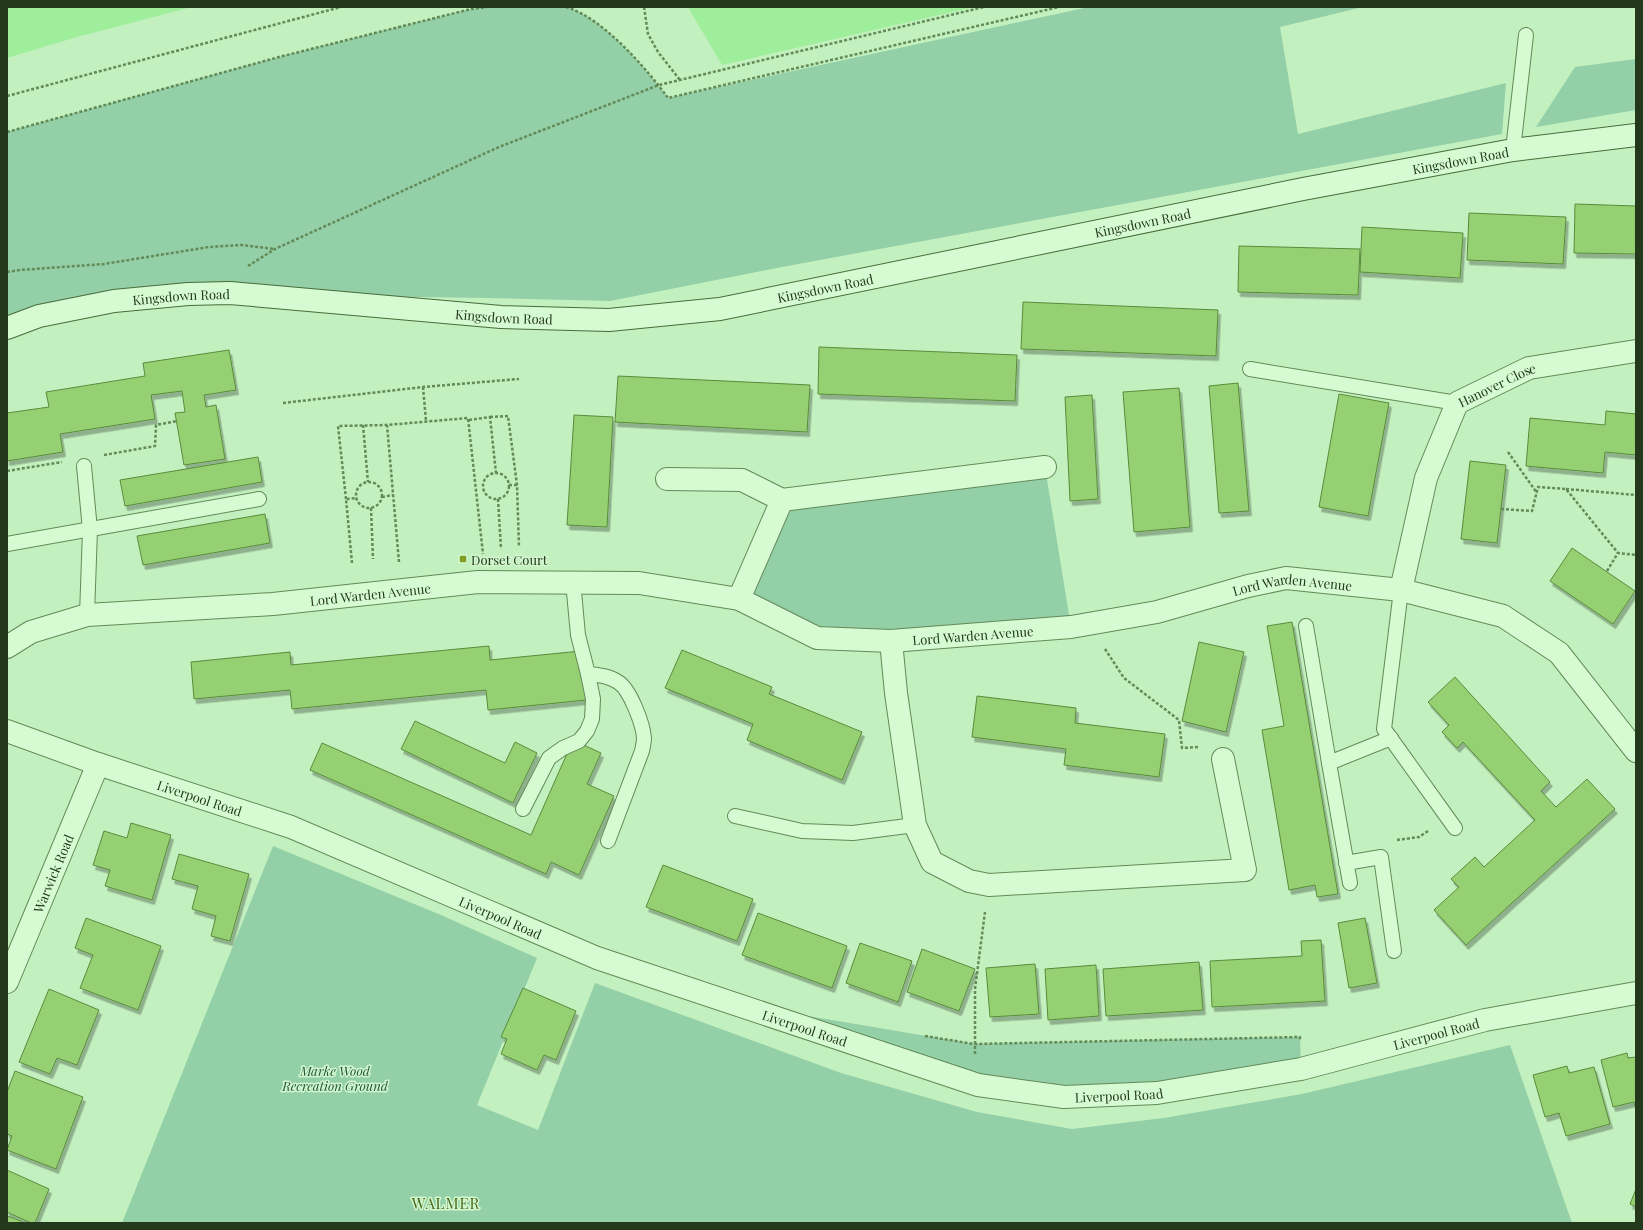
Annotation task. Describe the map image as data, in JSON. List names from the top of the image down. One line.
{"streets":{"street":["Kingsdown Road","Hanover Close","Lord Warden Avenue","Liverpool Road","Warwick Road"]},"crossings":[["Hanover Close","Lord Warden Avenue"],["Liverpool Road","Warwick Road"]],"districts":["WALMER"],"parks":["Marke Wood Recreation Ground"],"places":{"transit":["Dorset Court"]}}
